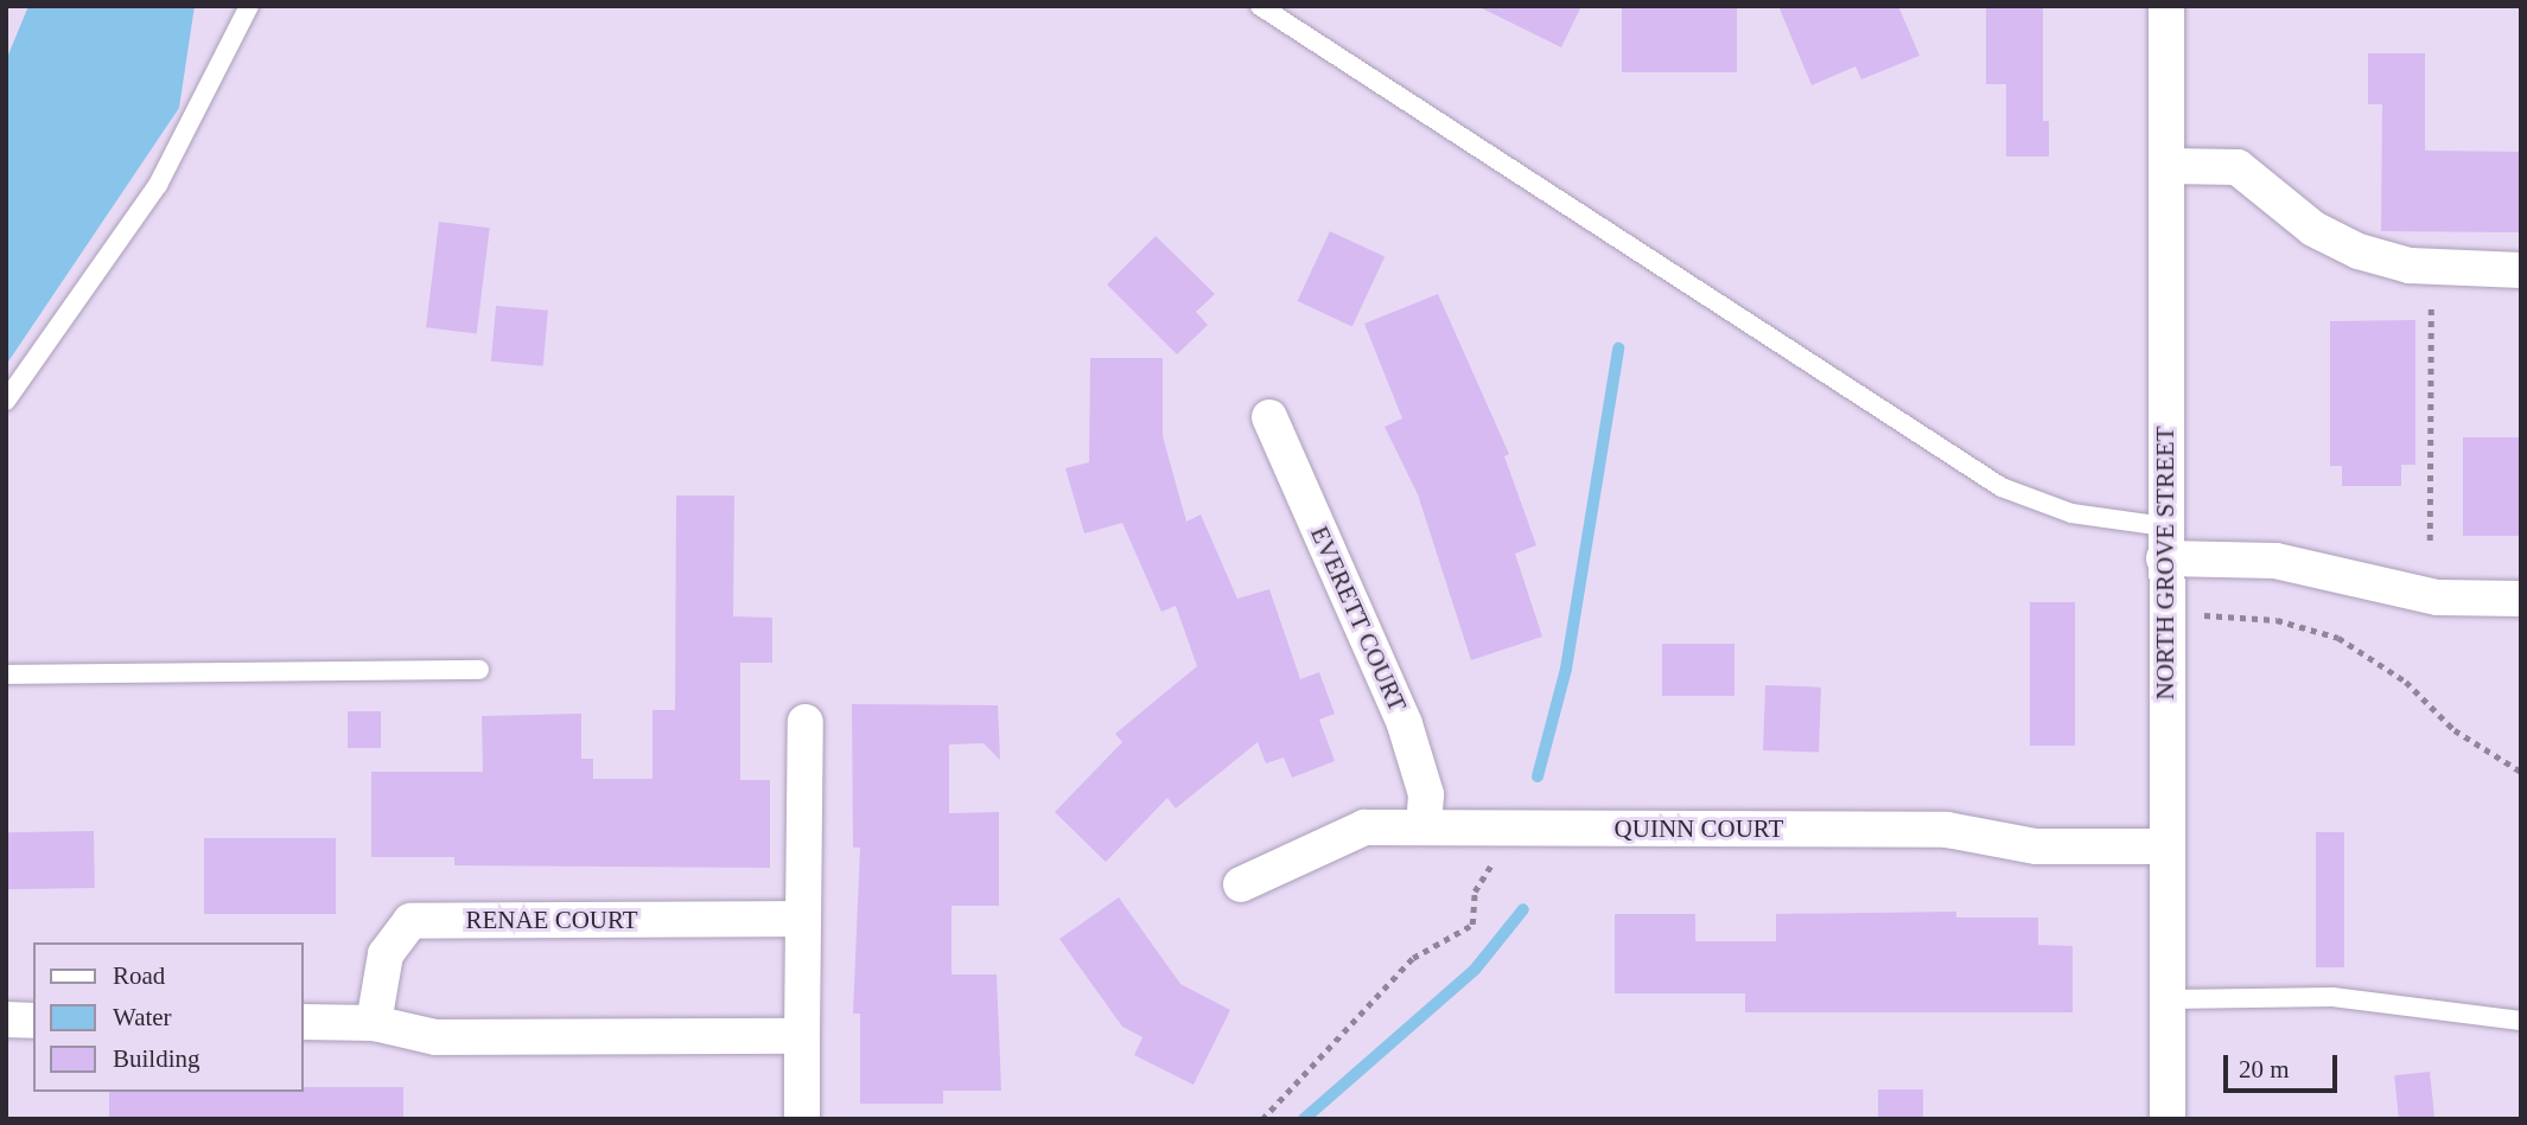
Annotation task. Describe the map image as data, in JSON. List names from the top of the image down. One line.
{"streets":{"street":["NORTH GROVE STREET","EVERETT COURT","QUINN COURT","RENAE COURT"]},"crossings":[["NORTH GROVE STREET","QUINN COURT"],["EVERETT COURT","QUINN COURT"]],"legend":["Road","Water","Building"],"scale_bar":"20 m"}
